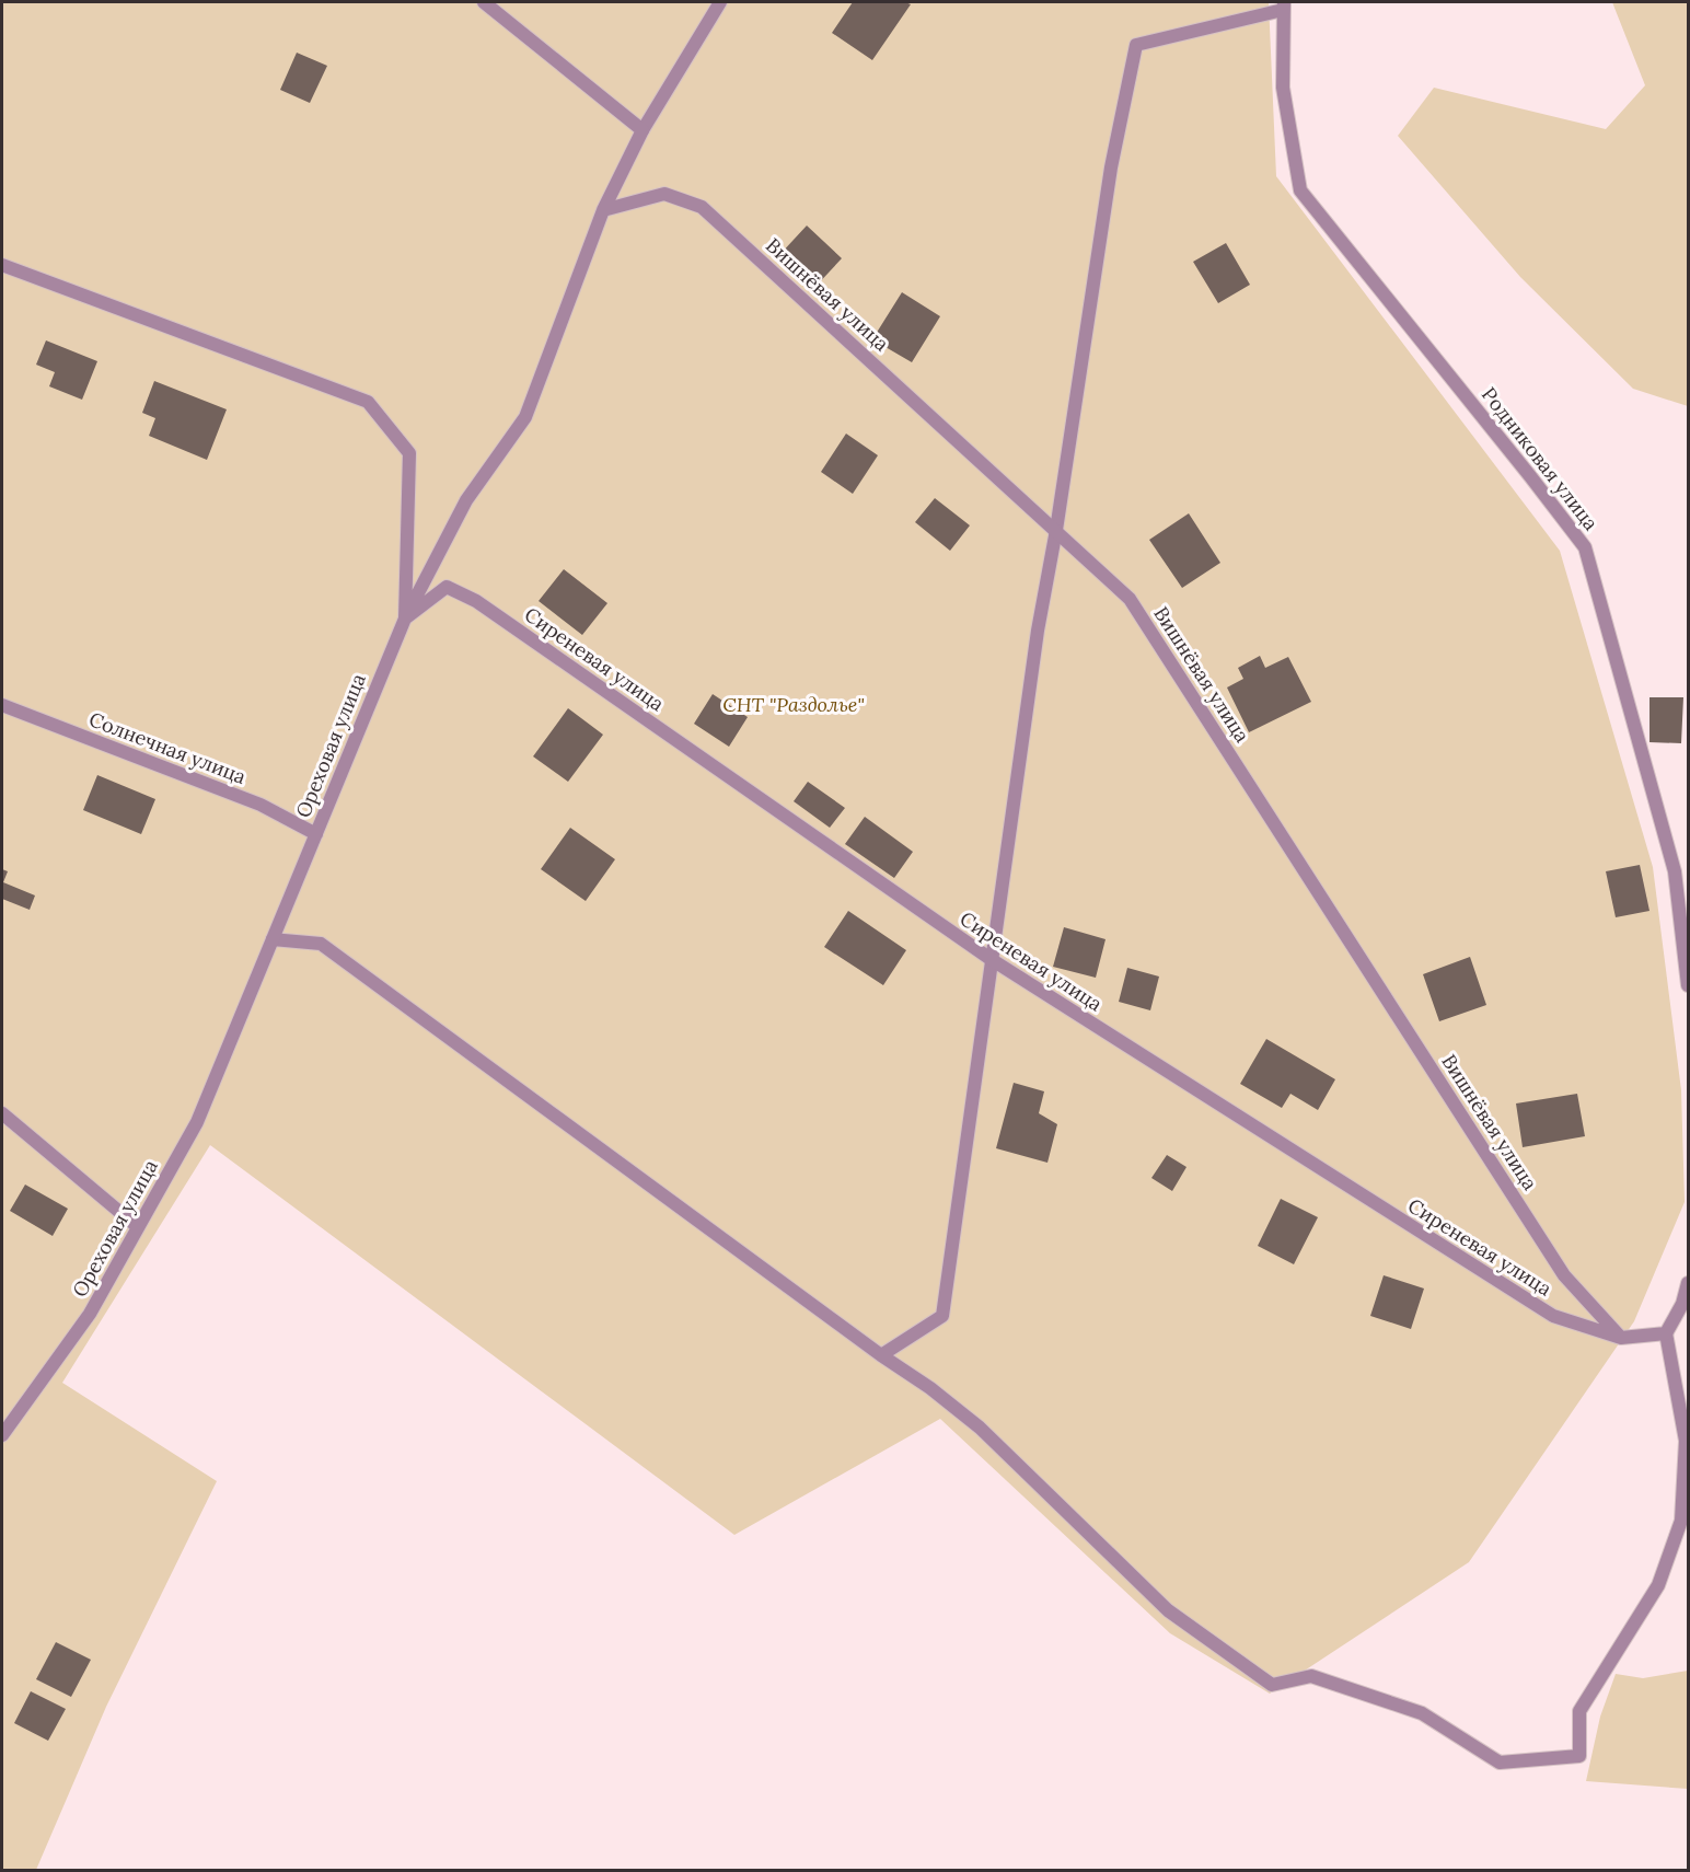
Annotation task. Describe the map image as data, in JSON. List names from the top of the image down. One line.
{"streets":{"street":["Вишнёвая улица","Родниковая улица","Сиреневая улица","Ореховая улица","Солнечная улица"]},"crossings":[["Вишнёвая улица","Сиреневая улица"],["Сиреневая улица","Ореховая улица"],["Ореховая улица","Солнечная улица"]],"parks":["СНТ \"Раздолье\""]}
